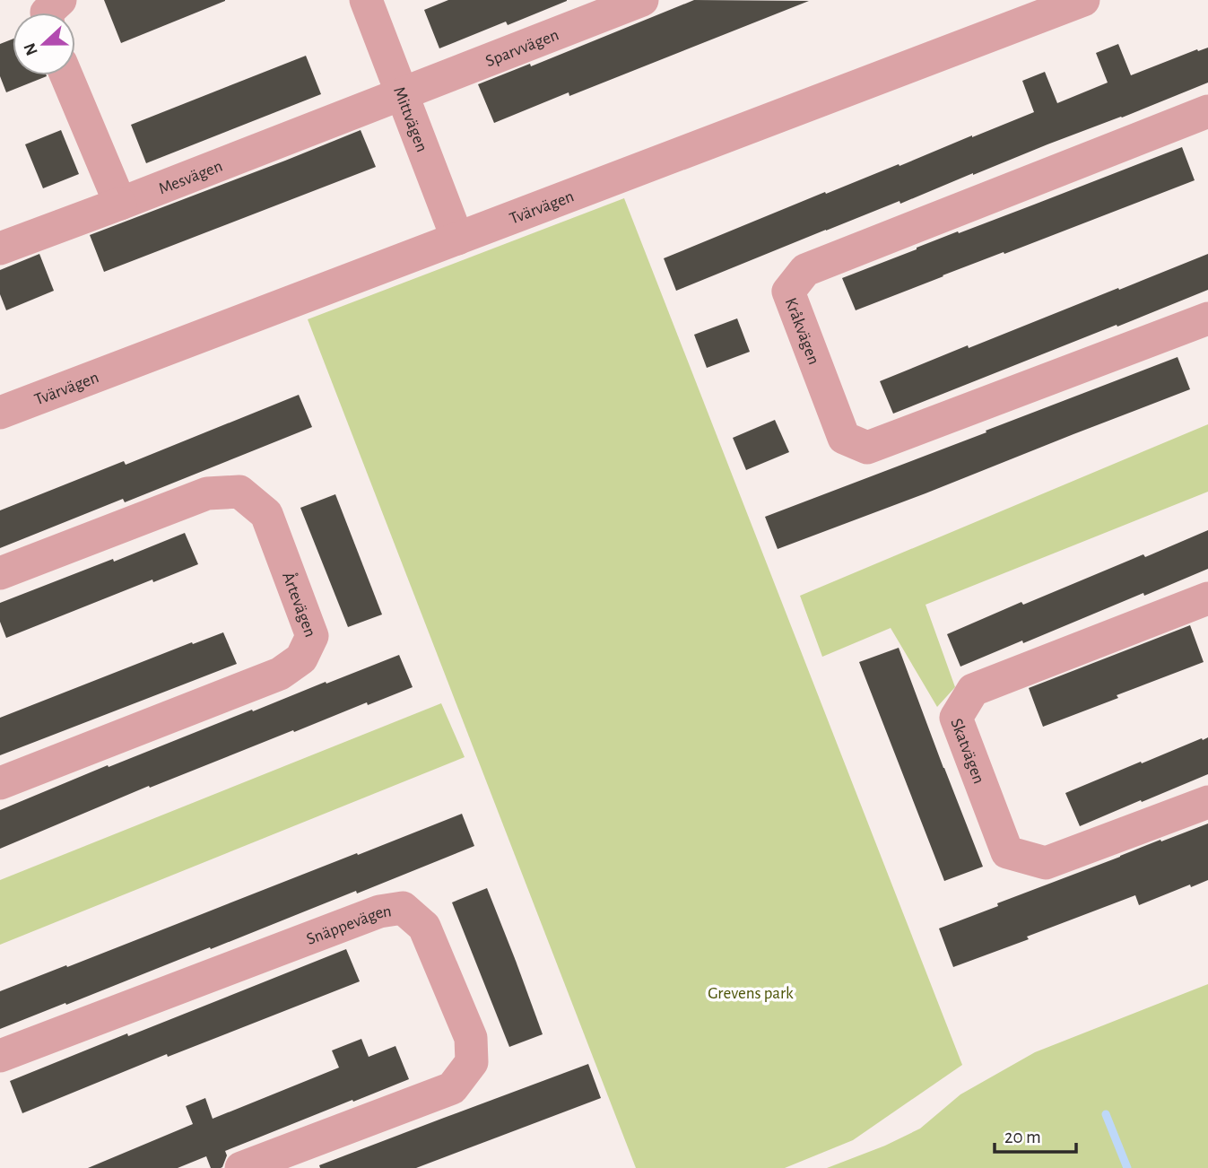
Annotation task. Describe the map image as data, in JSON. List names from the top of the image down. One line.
{"streets":{"street":["Sparvvägen","Mittvägen","Mesvägen","Tvärvägen","Kråkvägen","Årtevägen","Skatvägen","Snäppevägen"]},"crossings":[["Sparvvägen","Mittvägen"],["Sparvvägen","Mesvägen"],["Mittvägen","Mesvägen"],["Mittvägen","Tvärvägen"]],"parks":["Grevens park"],"scale_bar":"20 m","north":"left"}
